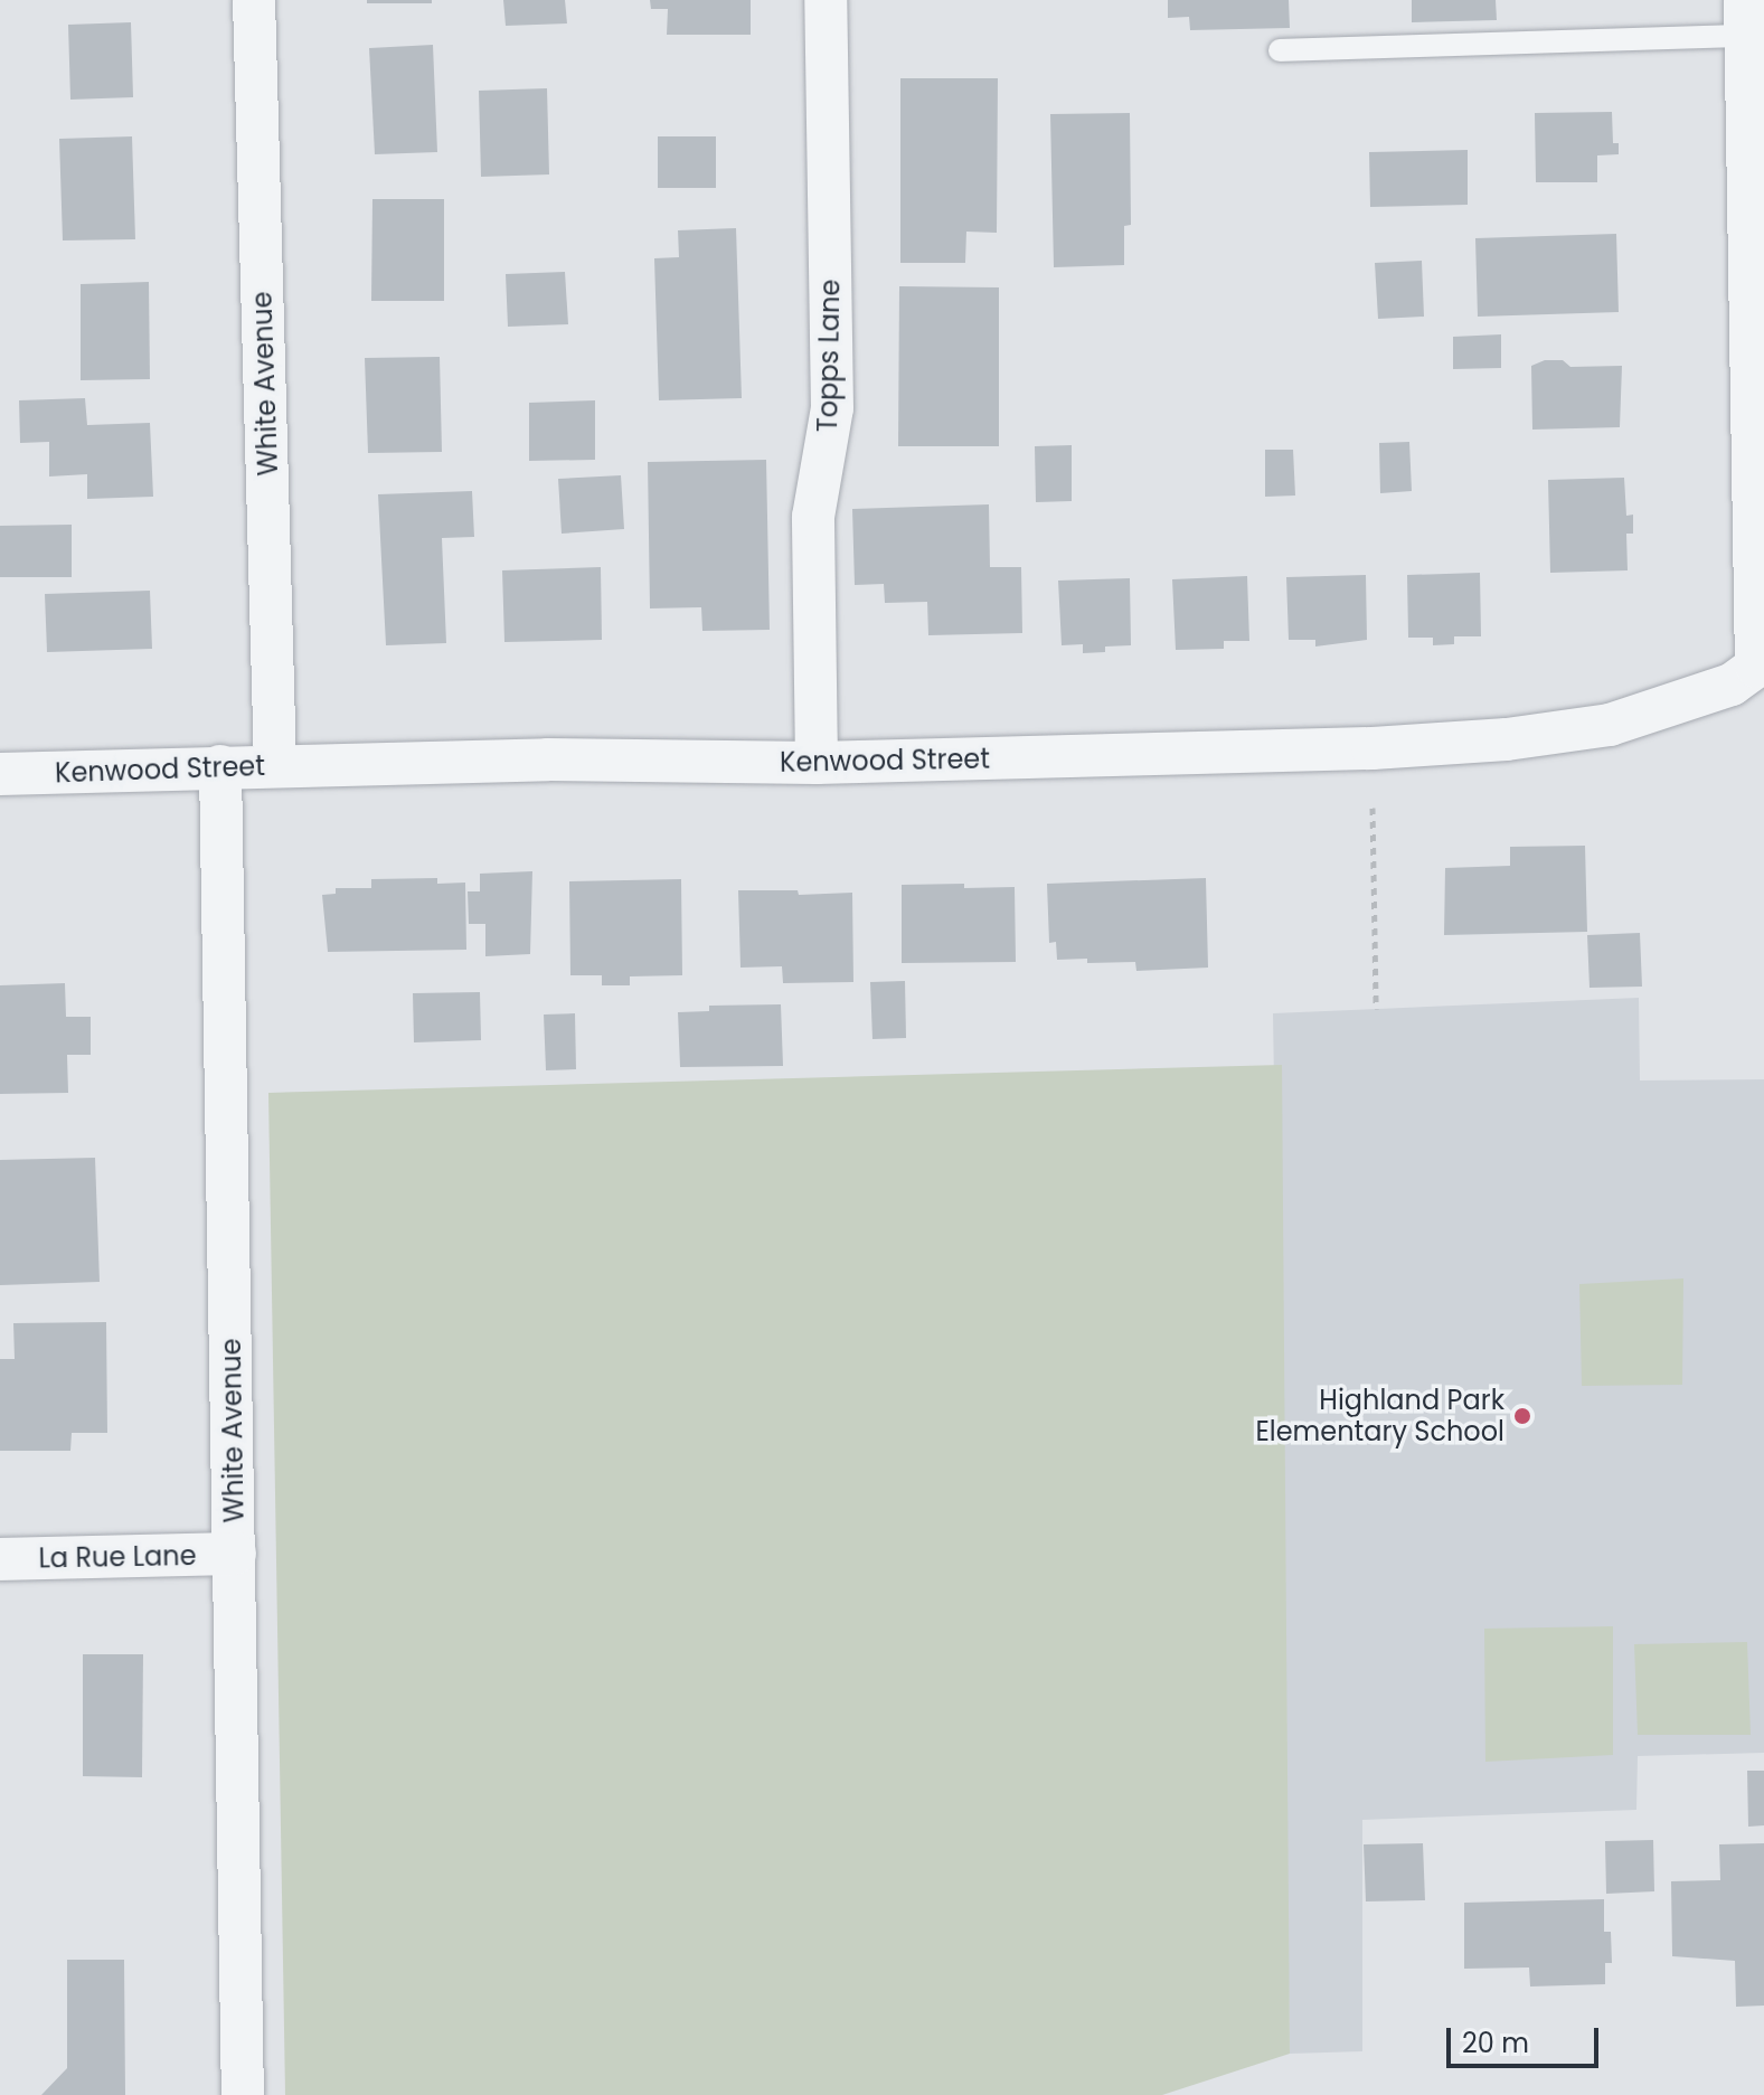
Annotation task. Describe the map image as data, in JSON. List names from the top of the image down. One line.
{"streets":{"street":["Topps Lane","White Avenue","Kenwood Street","La Rue Lane"]},"crossings":[["Topps Lane","Kenwood Street"],["White Avenue","Kenwood Street"],["White Avenue","La Rue Lane"]],"places":["Highland Park Elementary School"],"scale_bar":"20 m"}
